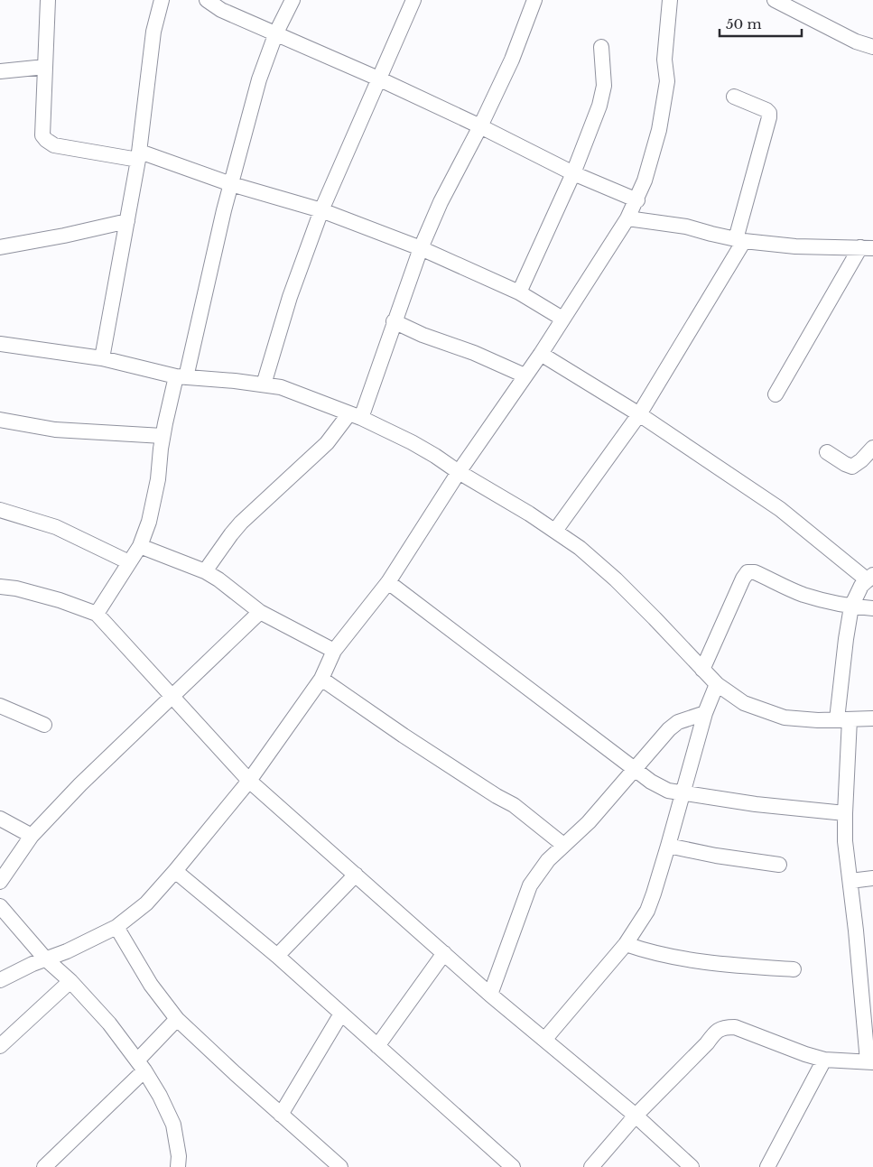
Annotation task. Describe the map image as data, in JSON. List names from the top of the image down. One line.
{"scale_bar":"50 m"}
